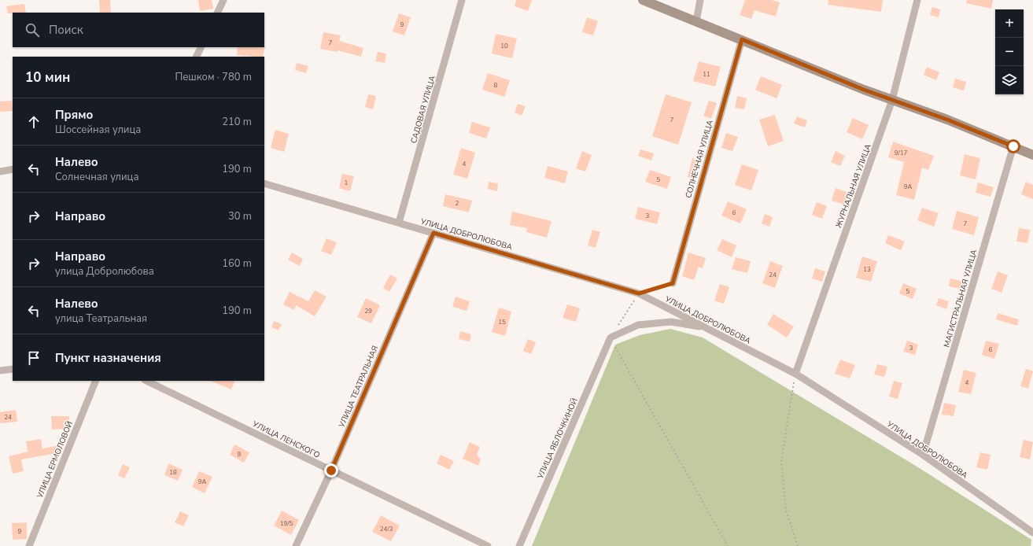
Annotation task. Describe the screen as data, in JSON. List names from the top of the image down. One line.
{"streets":{"street":["САДОВАЯ УЛИЦА","СОЛНЕЧНАЯ УЛИЦА","ЖУРНАЛЬНАЯ УЛИЦА","УЛИЦА ДОБРОЛЮБОВА","МАГИСТРАЛЬНАЯ УЛИЦА","УЛИЦА ТЕАТРАЛЬНАЯ","УЛИЦА ЯБЛОЧКИНОЙ","УЛИЦА ЛЕНСКОГО","УЛИЦА ЕРМОЛОВОЙ"]},"crossings":[["САДОВАЯ УЛИЦА","УЛИЦА ДОБРОЛЮБОВА"],["ЖУРНАЛЬНАЯ УЛИЦА","УЛИЦА ДОБРОЛЮБОВА"],["УЛИЦА ДОБРОЛЮБОВА","МАГИСТРАЛЬНАЯ УЛИЦА"],["УЛИЦА ДОБРОЛЮБОВА","УЛИЦА ТЕАТРАЛЬНАЯ"],["УЛИЦА ТЕАТРАЛЬНАЯ","УЛИЦА ЛЕНСКОГО"]],"house_numbers":["9","7","10","11","8","7","9/17","4","5","1","9А","2","6","3","7","13","24","5","29","15","3","6","4","24","9","18","9А","19/5","24/3","9"],"page":{"map_buttons":["+","−"],"search":"Поиск","heading":["10 мин","Пешком · 780 m"],"list":[["Прямо","Шоссейная улица","210 m"],["Налево","Солнечная улица","190 m"],["Направо","30 m"],["Направо","улица Добролюбова","160 m"],["Налево","улица Театральная","190 m"],"Пункт назначения"]}}
